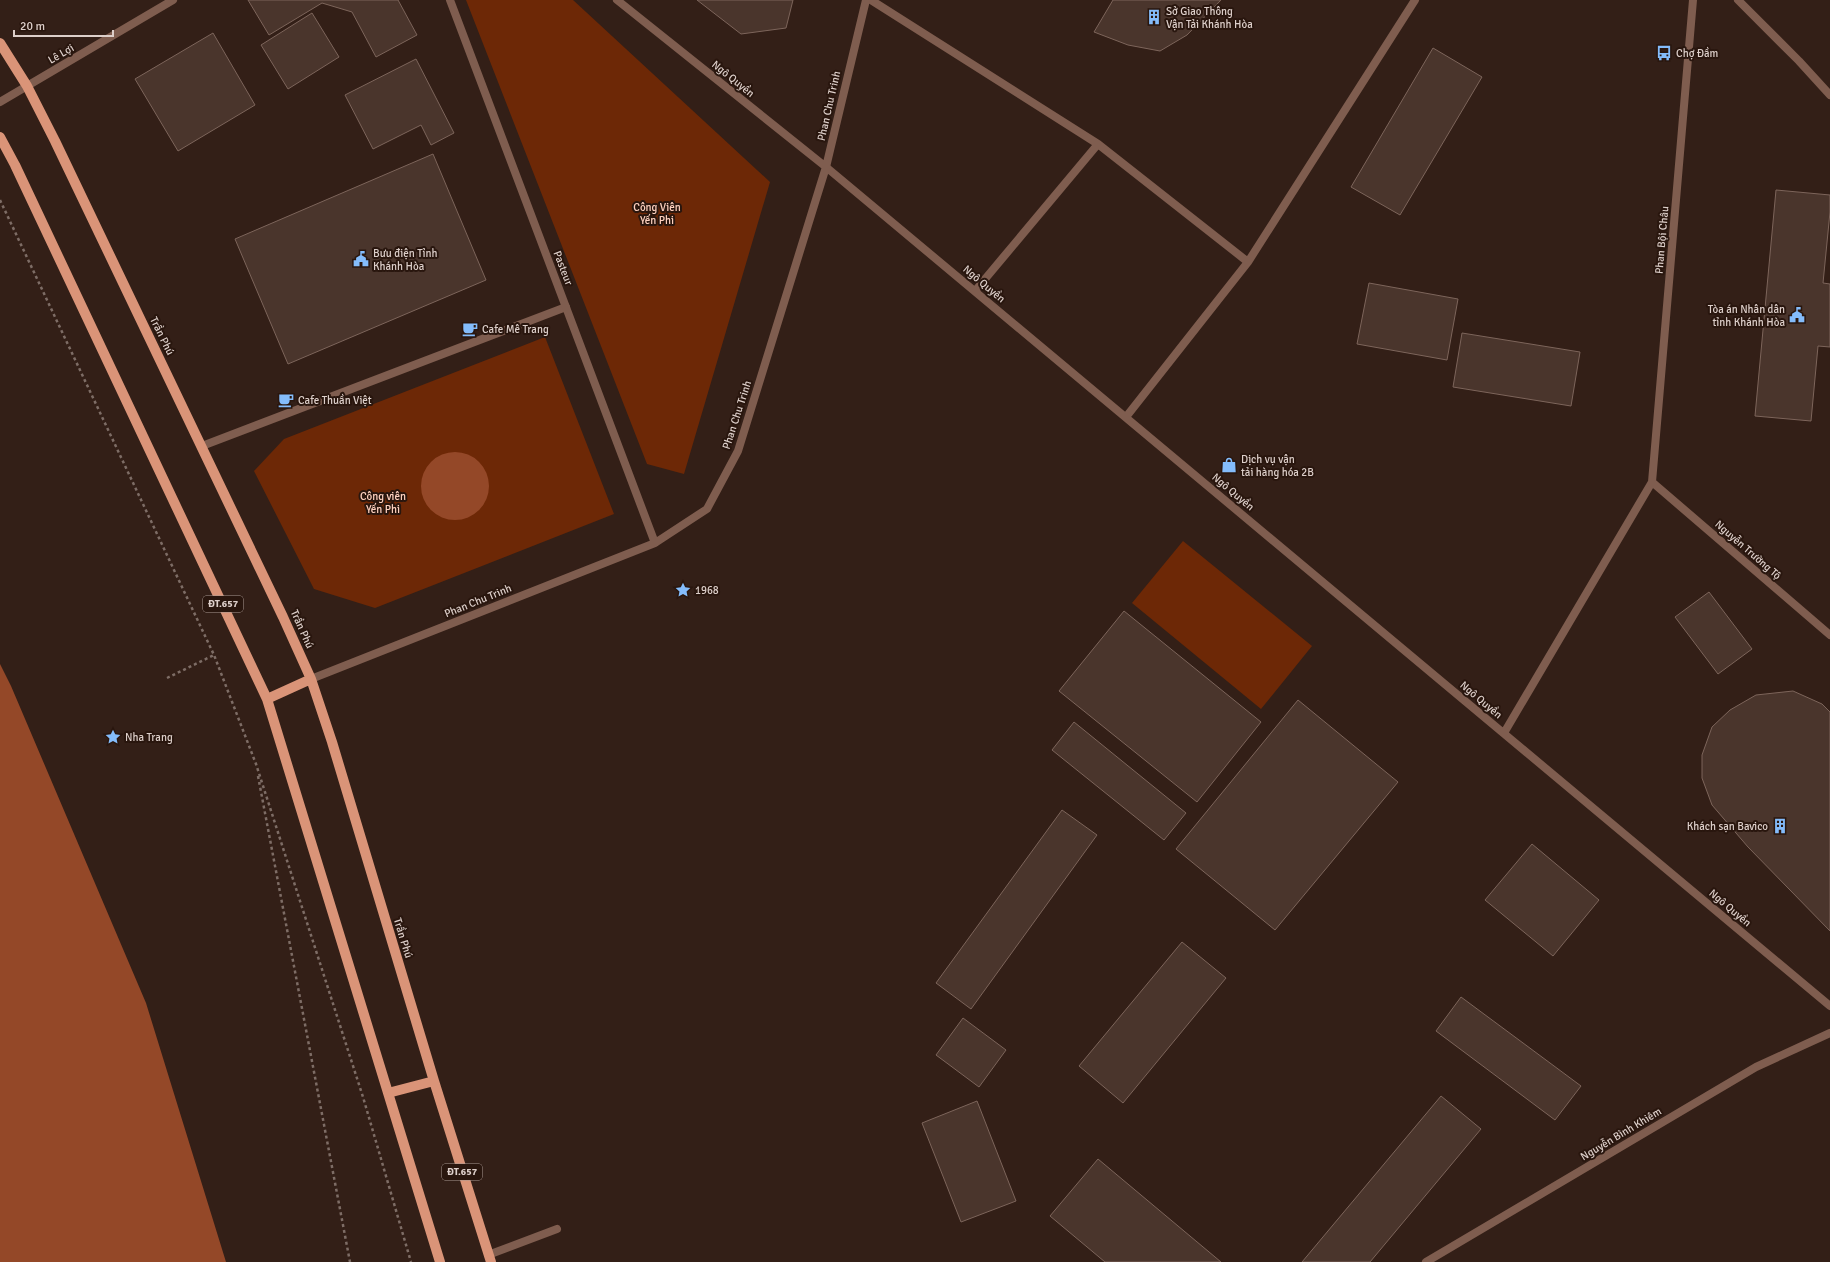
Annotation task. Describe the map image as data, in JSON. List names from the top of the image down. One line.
{"streets":{"main road":["Trần Phú","ĐT.657"],"street":["Lê Lợi","Ngô Quyền","Phan Chu Trinh","Phan Bội Châu","Pasteur","Nguyễn Trường Tộ","Nguyễn Bình Khiêm"]},"crossings":[["Lê Lợi","Trần Phú"],["Ngô Quyền","Phan Chu Trinh"],["Phan Chu Trinh","Pasteur"],["Phan Chu Trinh","Trần Phú"],["Phan Bội Châu","Nguyễn Trường Tộ"]],"parks":["Công Viên Yến Phi","Công viên Yến Phi"],"places":{"building":["Sở Giao Thông Vận Tải Khánh Hòa","Khách sạn Bavico"],"bus stop":["Chợ Đầm"],"public building":["Bưu điện Tỉnh Khánh Hòa","Tòa án Nhân dân tỉnh Khánh Hòa"],"cafe":["Cafe Mê Trang","Cafe Thuần Việt"],"shop":["Dịch vụ vận tải hàng hóa 2B"],"place":["1968","Nha Trang"]},"scale_bar":"20 m"}
